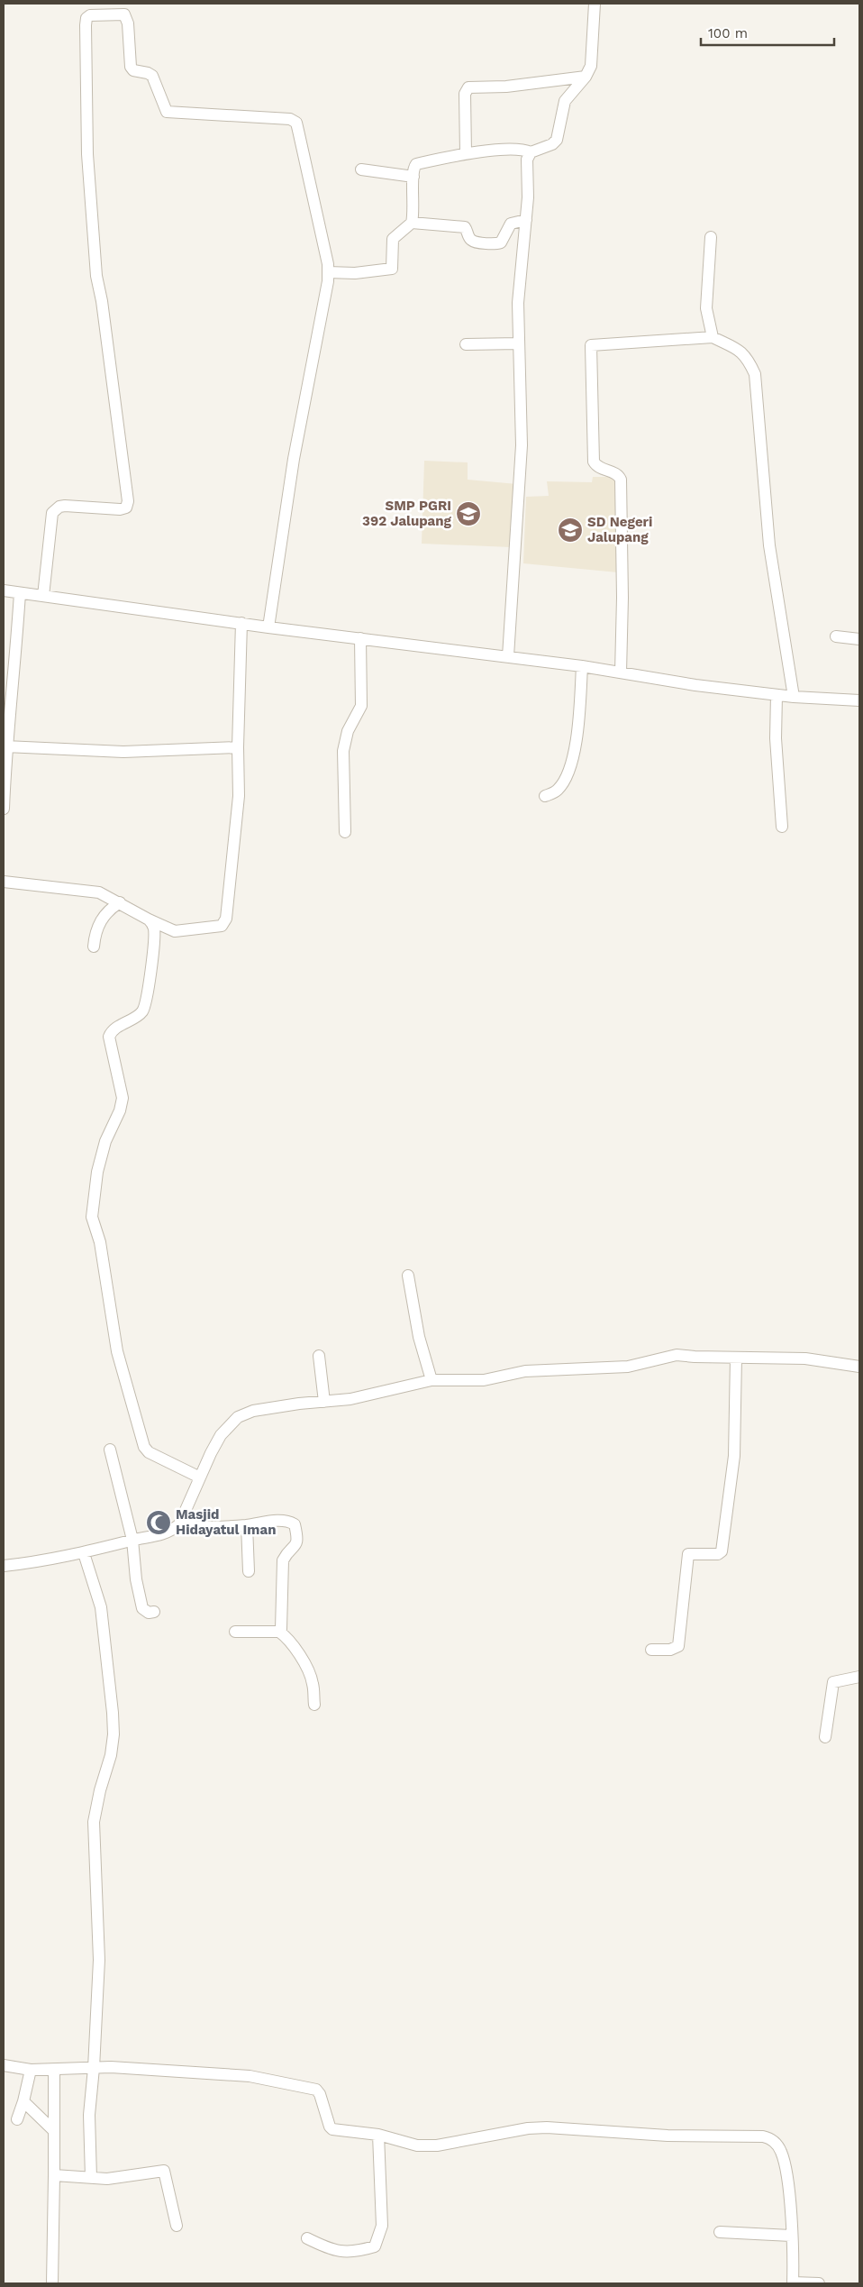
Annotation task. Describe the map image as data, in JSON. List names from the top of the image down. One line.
{"places":{"school or university":["SMP PGRI 392 Jalupang","SD Negeri Jalupang"],"mosque":["Masjid Hidayatul Iman"]},"scale_bar":"100 m"}
